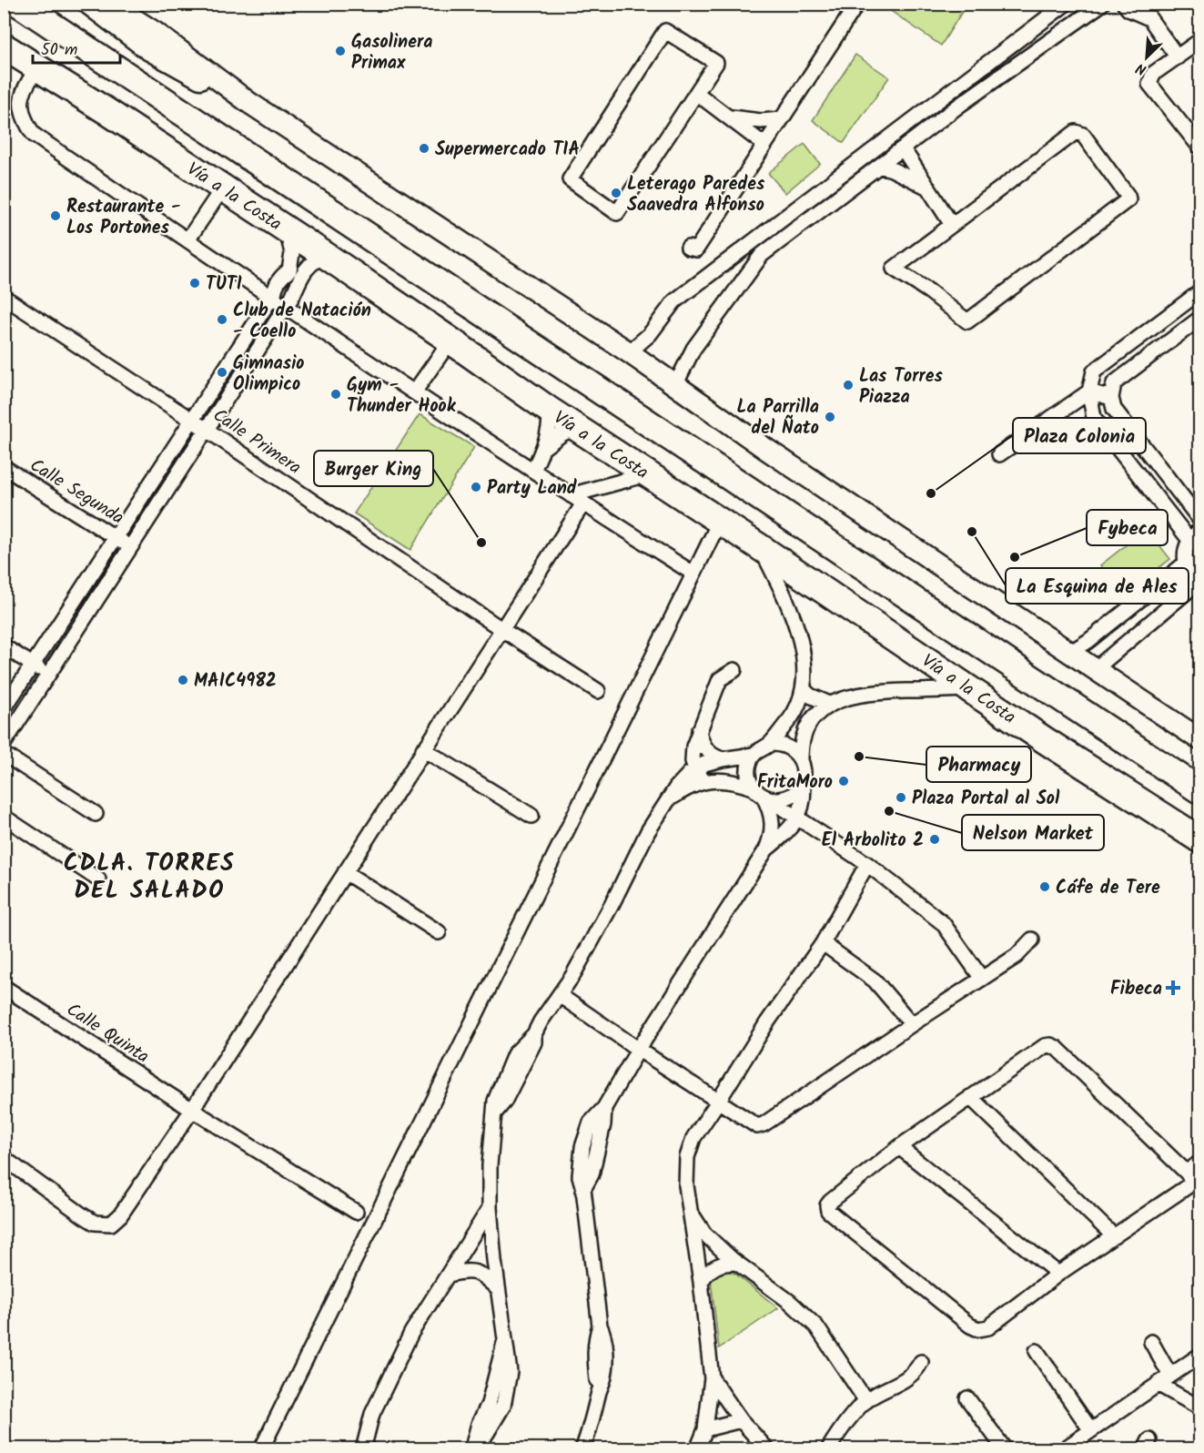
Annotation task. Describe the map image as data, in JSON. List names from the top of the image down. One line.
{"streets":{"highway":["Vía a la Costa"],"street":["Calle Primera","Calle Segunda","Calle Quinta"]},"districts":["CDLA. TORRES DEL SALADO"],"places":{"other":["Gasolinera Primax","Supermercado TIA","Leterago Paredes Saavedra Alfonso","Restaurante - Los Portones","TUTI","Club de Natación - Coello","Gimnasio Olimpico","Las Torres Piazza","Gym - Thunder Hook","La Parrilla del Ñato","Party Land","Plaza Colonia","La Esquina de Ales","Burger King","Fybeca","MAIC4982","Pharmacy","FritaMoro","Plaza Portal al Sol","Nelson Market","El Arbolito 2","Cáfe de Tere"],"health":["Fibeca"]},"scale_bar":"50 m","north":"bottom left"}
